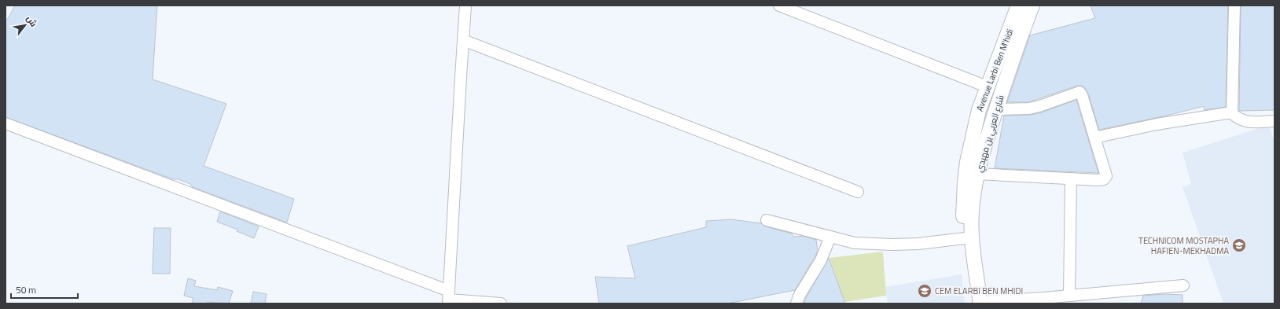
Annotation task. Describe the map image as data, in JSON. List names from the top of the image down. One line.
{"streets":{"main road":["Avenue Larbi Ben M'hidi","شارع العربي بن مهيدي"]},"crossings":[["Avenue Larbi Ben M'hidi","شارع العربي بن مهيدي"]],"places":{"school or university":["TECHNICOM MOSTAPHA HAFIEN-MEKHADMA","CEM ELARBI BEN MHIDI"]},"scale_bar":"50 m","north":"top right"}
